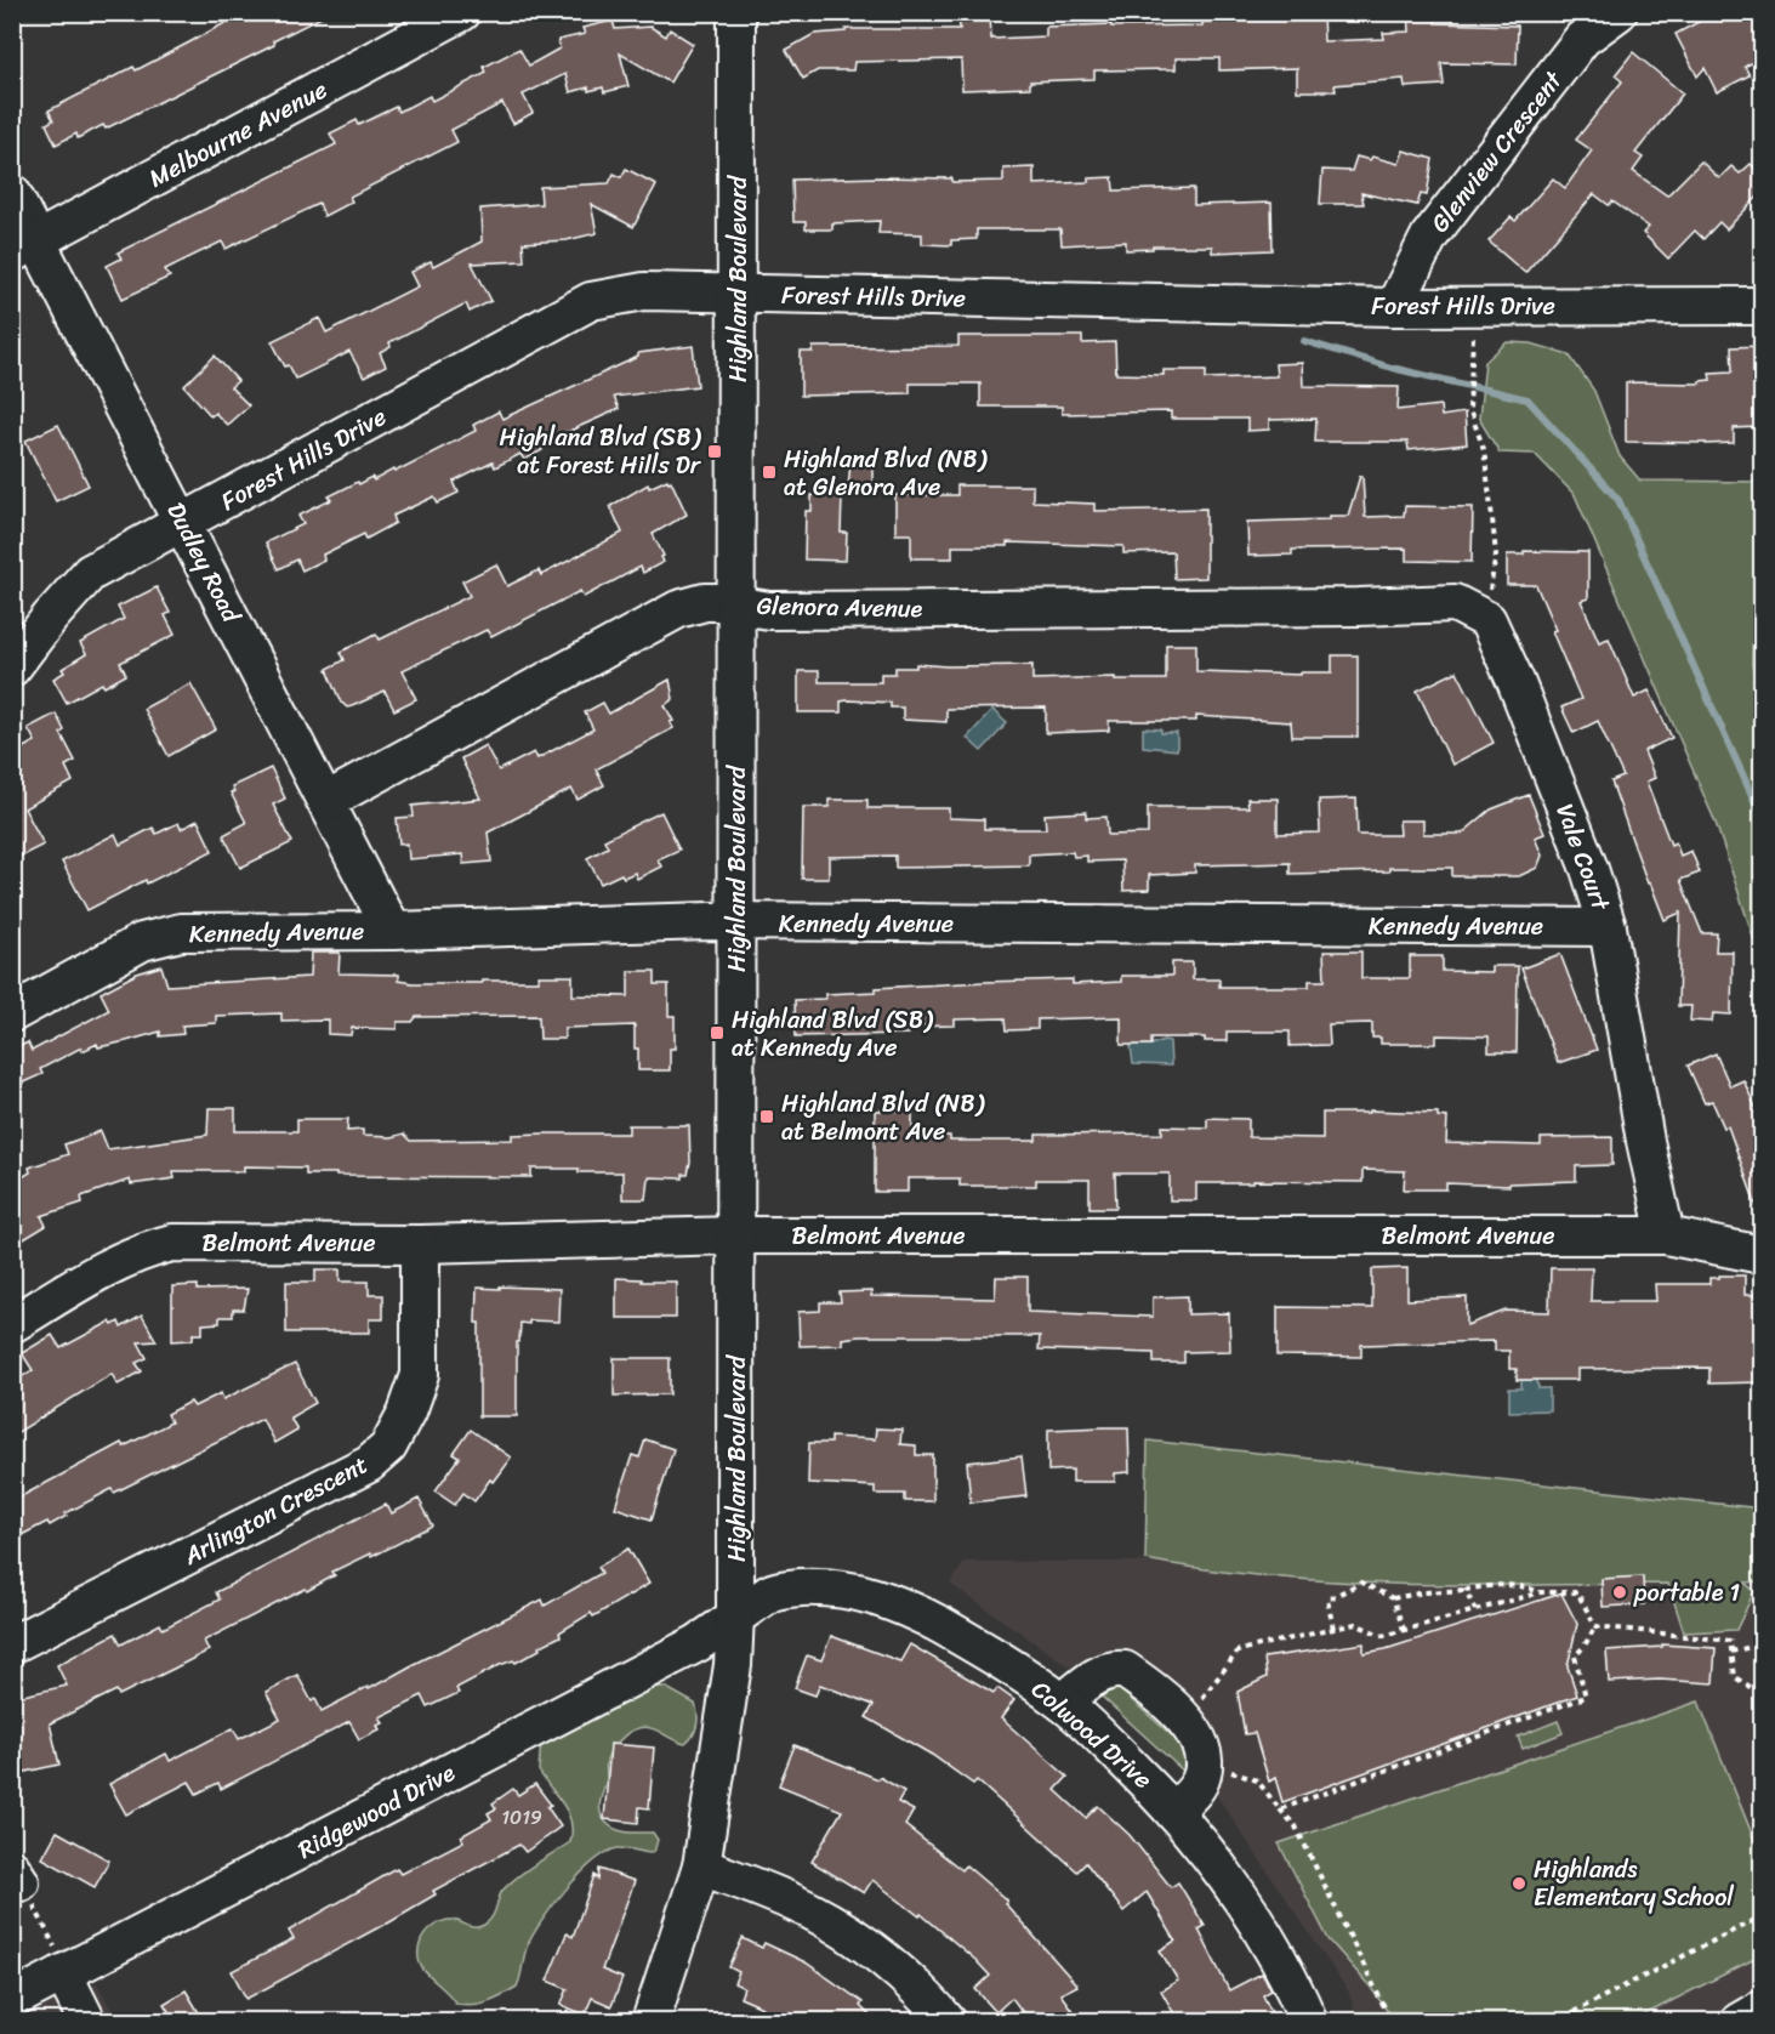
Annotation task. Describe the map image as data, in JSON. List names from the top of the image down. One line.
{"streets":{"street":["Melbourne Avenue","Glenview Crescent","Highland Boulevard","Forest Hills Drive","Dudley Road","Glenora Avenue","Vale Court","Kennedy Avenue","Belmont Avenue","Arlington Crescent","Colwood Drive","Ridgewood Drive"]},"crossings":[["Melbourne Avenue","Dudley Road"],["Glenview Crescent","Forest Hills Drive"],["Highland Boulevard","Forest Hills Drive"],["Highland Boulevard","Glenora Avenue"],["Highland Boulevard","Kennedy Avenue"],["Highland Boulevard","Belmont Avenue"],["Highland Boulevard","Colwood Drive"],["Highland Boulevard","Ridgewood Drive"],["Forest Hills Drive","Dudley Road"],["Dudley Road","Glenora Avenue"],["Dudley Road","Kennedy Avenue"],["Glenora Avenue","Vale Court"],["Vale Court","Kennedy Avenue"],["Vale Court","Belmont Avenue"],["Belmont Avenue","Arlington Crescent"],["Colwood Drive","Ridgewood Drive"]],"places":{"transit":["Highland Blvd (SB) at Forest Hills Dr","Highland Blvd (NB) at Glenora Ave","Highland Blvd (SB) at Kennedy Ave","Highland Blvd (NB) at Belmont Ave"],"other":["portable 1","Highlands Elementary School"]},"house_numbers":["1019"]}
